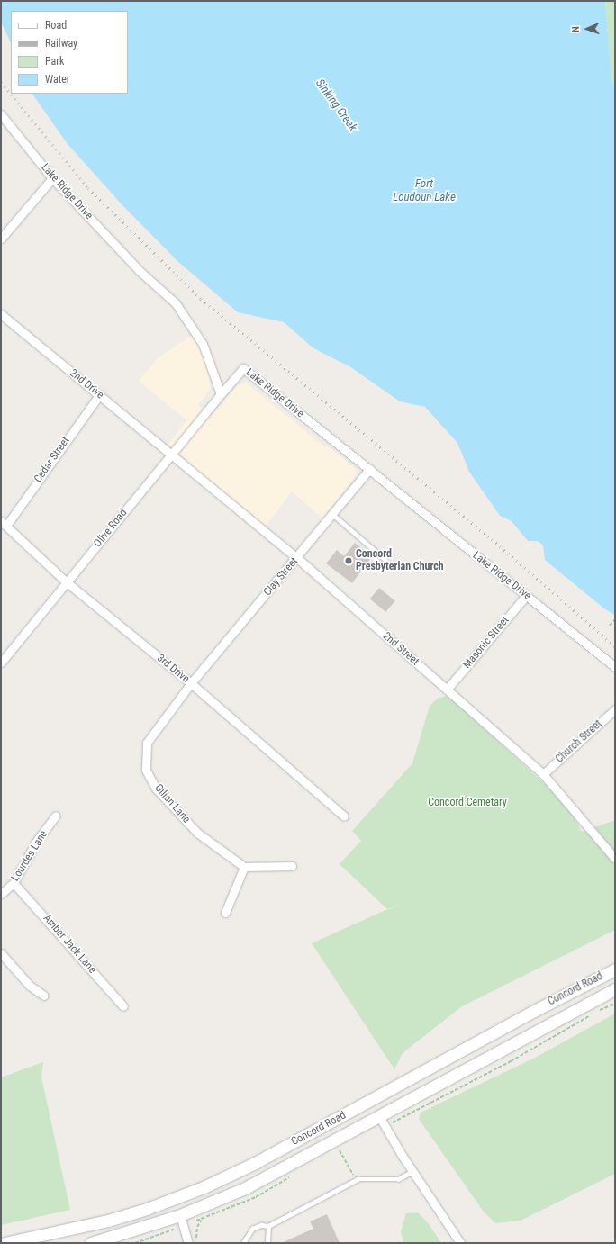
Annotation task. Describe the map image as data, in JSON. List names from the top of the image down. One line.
{"streets":{"main road":["Concord Road"],"street":["Lake Ridge Drive","2nd Drive","Cedar Street","Olive Road","Clay Street","Masonic Street","2nd Street","3rd Drive","Church Street","Gilian Lane","Lourdes Lane","Amber Jack Lane"]},"crossings":[["Lake Ridge Drive","Olive Road"],["Lake Ridge Drive","Clay Street"],["Lake Ridge Drive","Masonic Street"],["2nd Drive","Cedar Street"],["2nd Drive","Olive Road"],["2nd Drive","2nd Street"],["Cedar Street","3rd Drive"],["Olive Road","2nd Street"],["Olive Road","3rd Drive"],["Clay Street","2nd Street"],["Clay Street","3rd Drive"],["Clay Street","Gilian Lane"],["Masonic Street","2nd Street"],["2nd Street","Church Street"],["3rd Drive","Gilian Lane"],["Lourdes Lane","Amber Jack Lane"]],"water":["Sinking Creek","Fort Loudoun Lake"],"parks":["Concord Cemetary"],"places":["Concord Presbyterian Church"],"legend":["Road","Railway","Park","Water"],"north":"left"}
